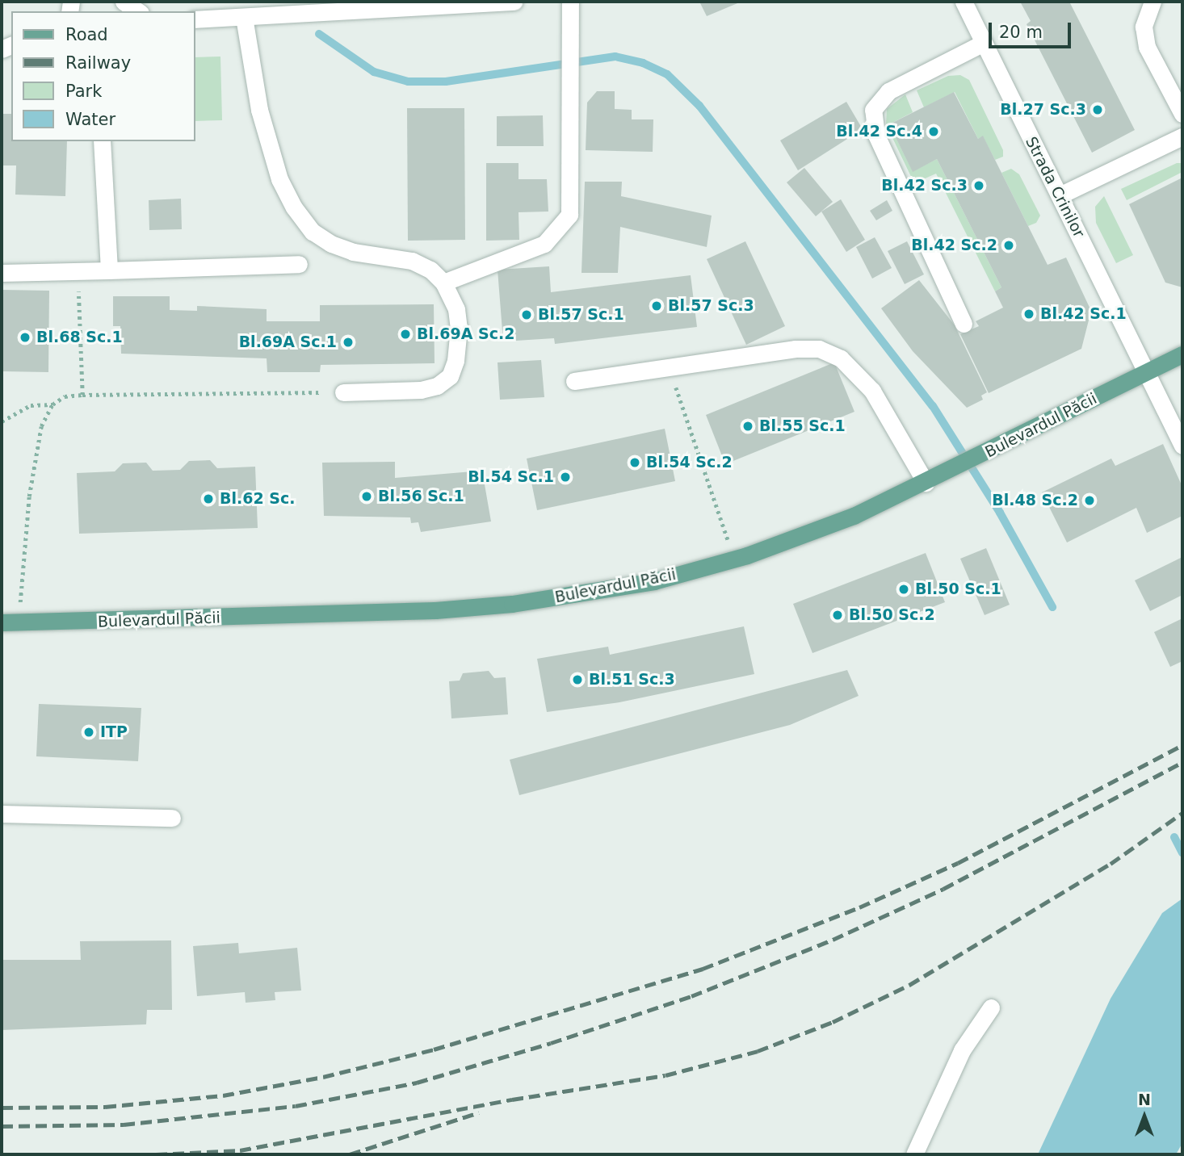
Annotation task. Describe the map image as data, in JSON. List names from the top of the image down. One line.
{"streets":{"main road":["Bulevardul Păcii"],"street":["Strada Crinilor"]},"crossings":[["Strada Crinilor","Bulevardul Păcii"]],"places":["Bl.27 Sc.3","Bl.42 Sc.4","Bl.42 Sc.3","Bl.42 Sc.2","Bl.57 Sc.3","Bl.42 Sc.1","Bl.57 Sc.1","Bl.69A Sc.2","Bl.68 Sc.1","Bl.69A Sc.1","Bl.55 Sc.1","Bl.54 Sc.2","Bl.54 Sc.1","Bl.56 Sc.1","Bl.62 Sc.","Bl.48 Sc.2","Bl.50 Sc.1","Bl.50 Sc.2","Bl.51 Sc.3","ITP"],"legend":["Road","Railway","Park","Water"],"scale_bar":"20 m","north":"top"}
